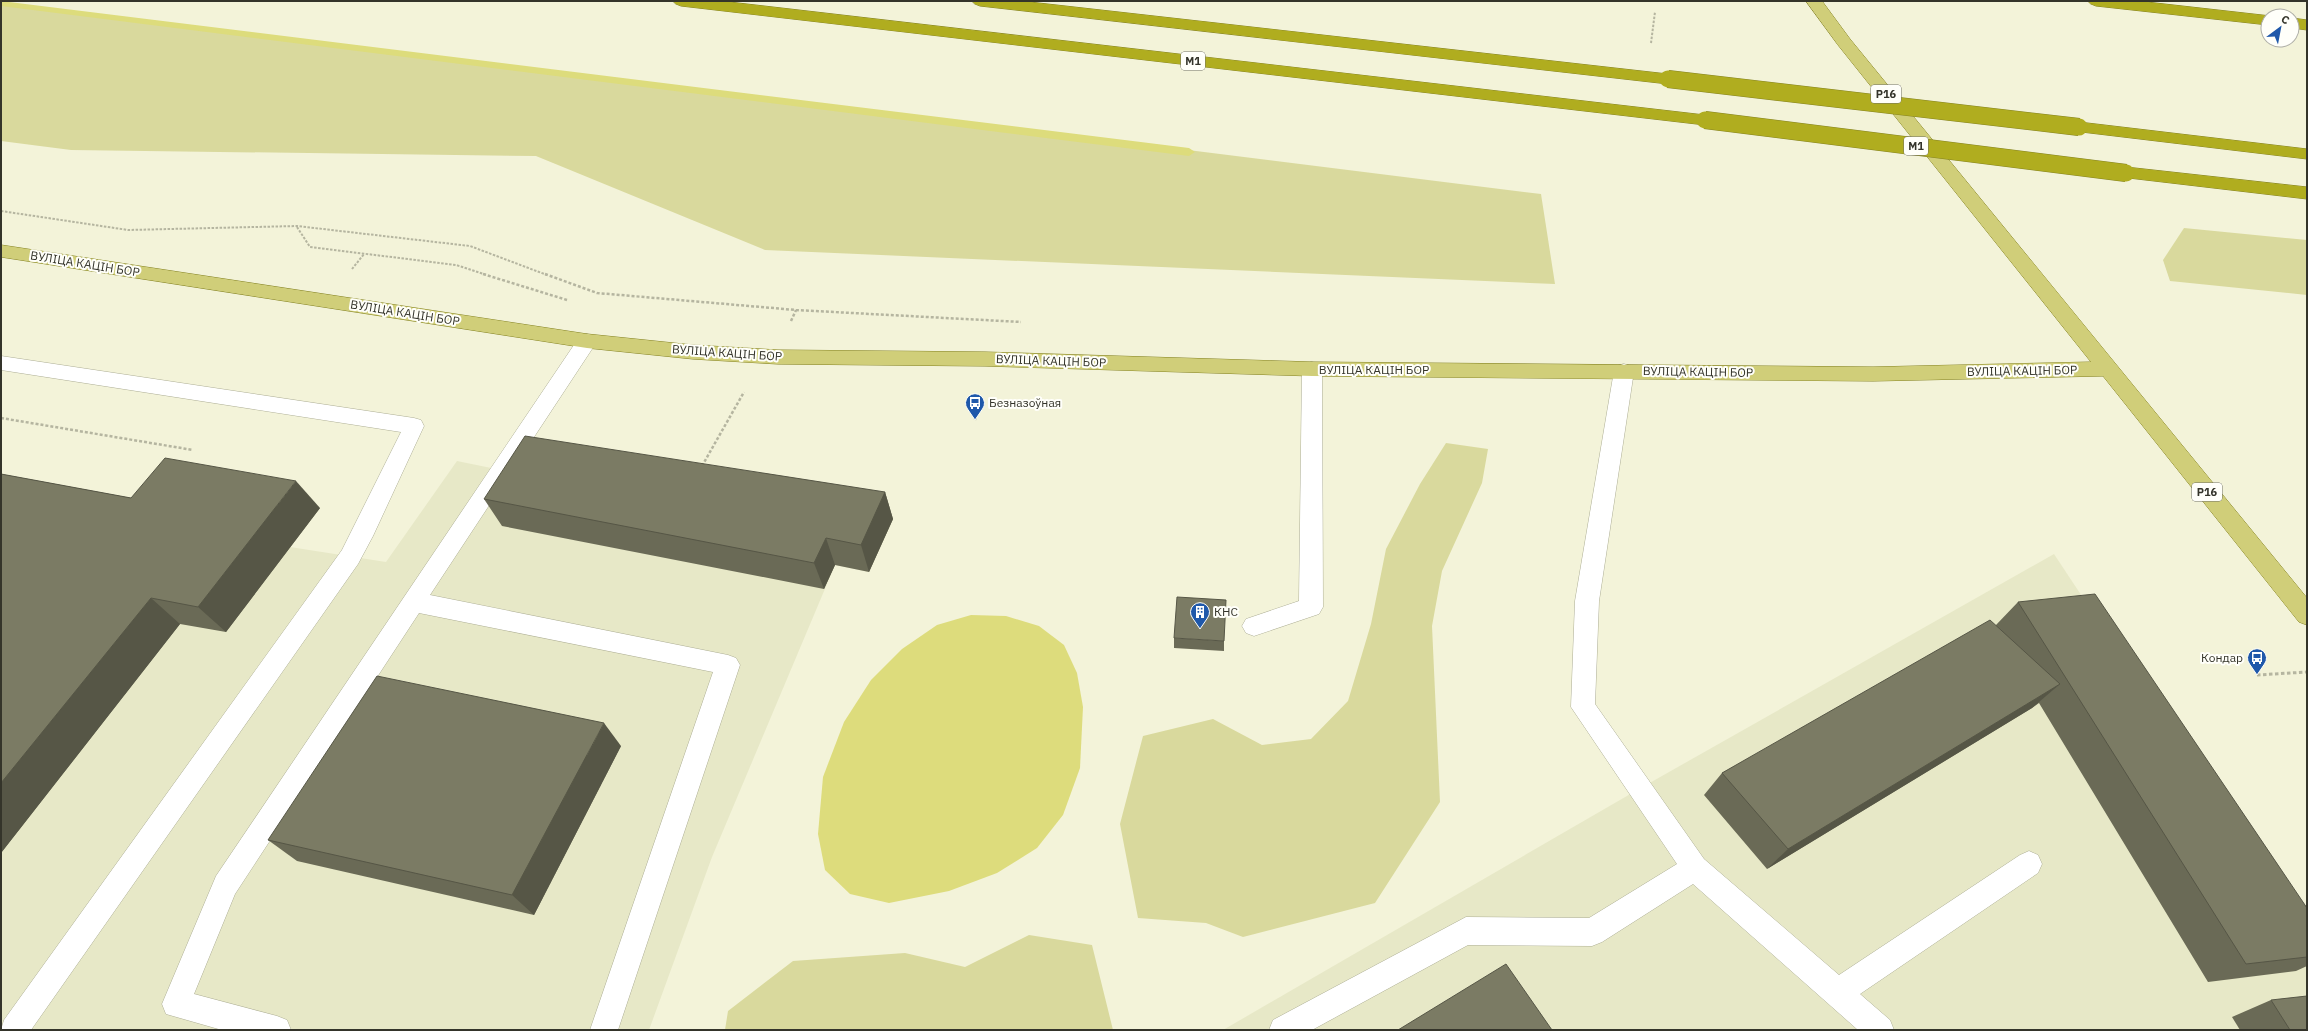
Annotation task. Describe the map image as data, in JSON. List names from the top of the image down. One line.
{"streets":{"highway":["М1"],"main road":["Р16","ВУЛІЦА КАЦІН БОР"]},"crossings":[["Р16","ВУЛІЦА КАЦІН БОР"]],"places":{"bus stop":["Безназоўная","Кондар"],"building":["КНС"]},"north":"top right"}
